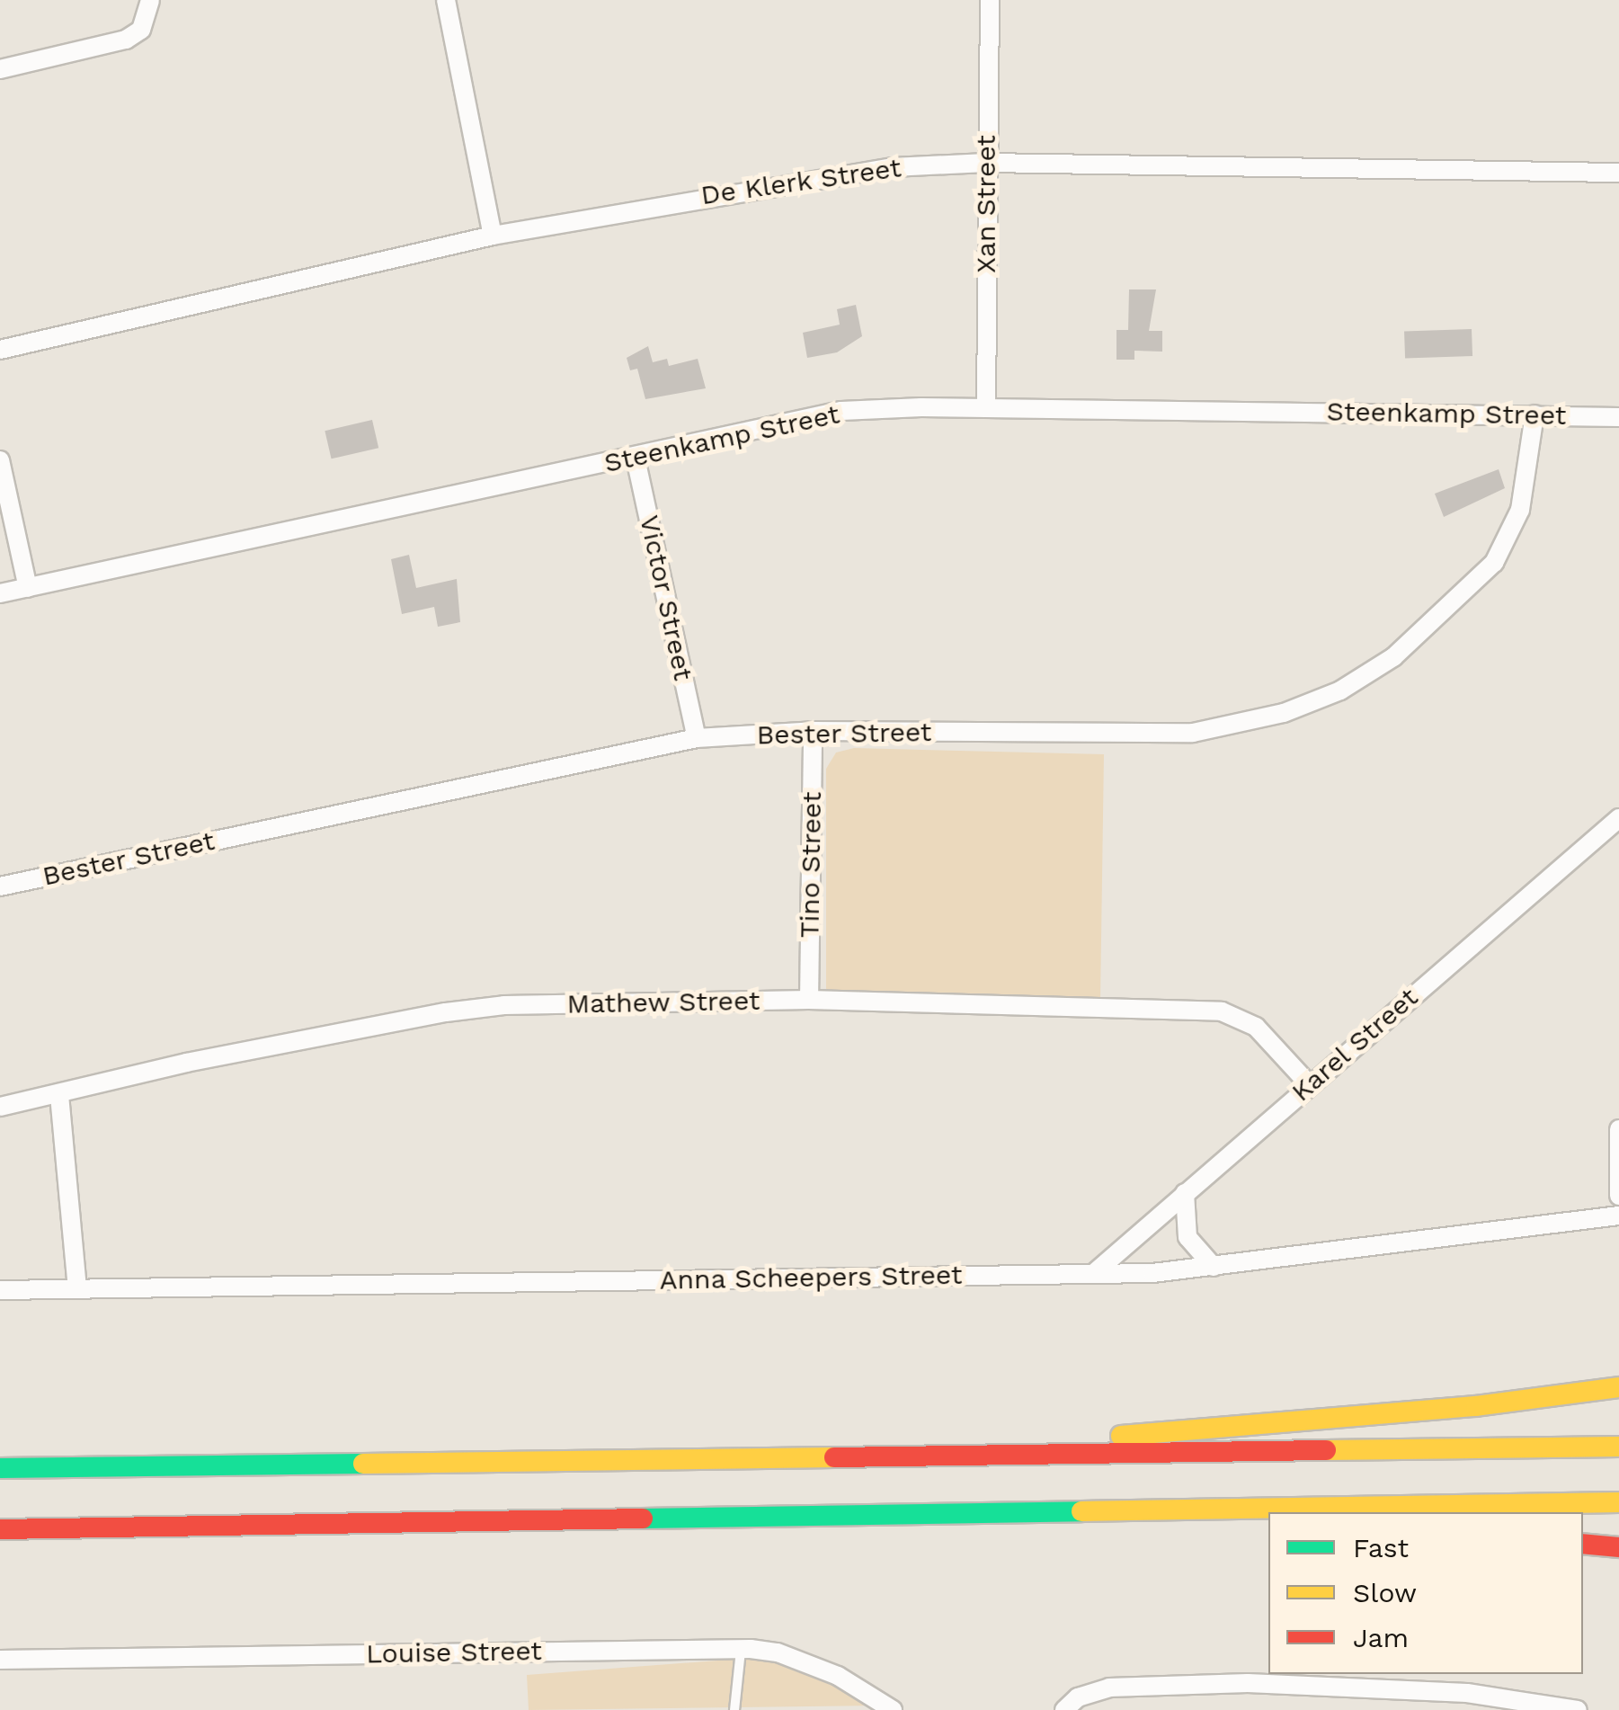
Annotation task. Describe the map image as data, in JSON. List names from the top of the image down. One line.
{"streets":{"street":["De Klerk Street","Xan Street","Steenkamp Street","Victor Street","Bester Street","Tino Street","Mathew Street","Karel Street","Anna Scheepers Street","Louise Street"]},"crossings":[["De Klerk Street","Xan Street"],["Xan Street","Steenkamp Street"],["Steenkamp Street","Victor Street"],["Steenkamp Street","Bester Street"],["Victor Street","Bester Street"],["Bester Street","Tino Street"],["Tino Street","Mathew Street"],["Mathew Street","Karel Street"],["Karel Street","Anna Scheepers Street"]],"legend":["Fast","Slow","Jam"]}
